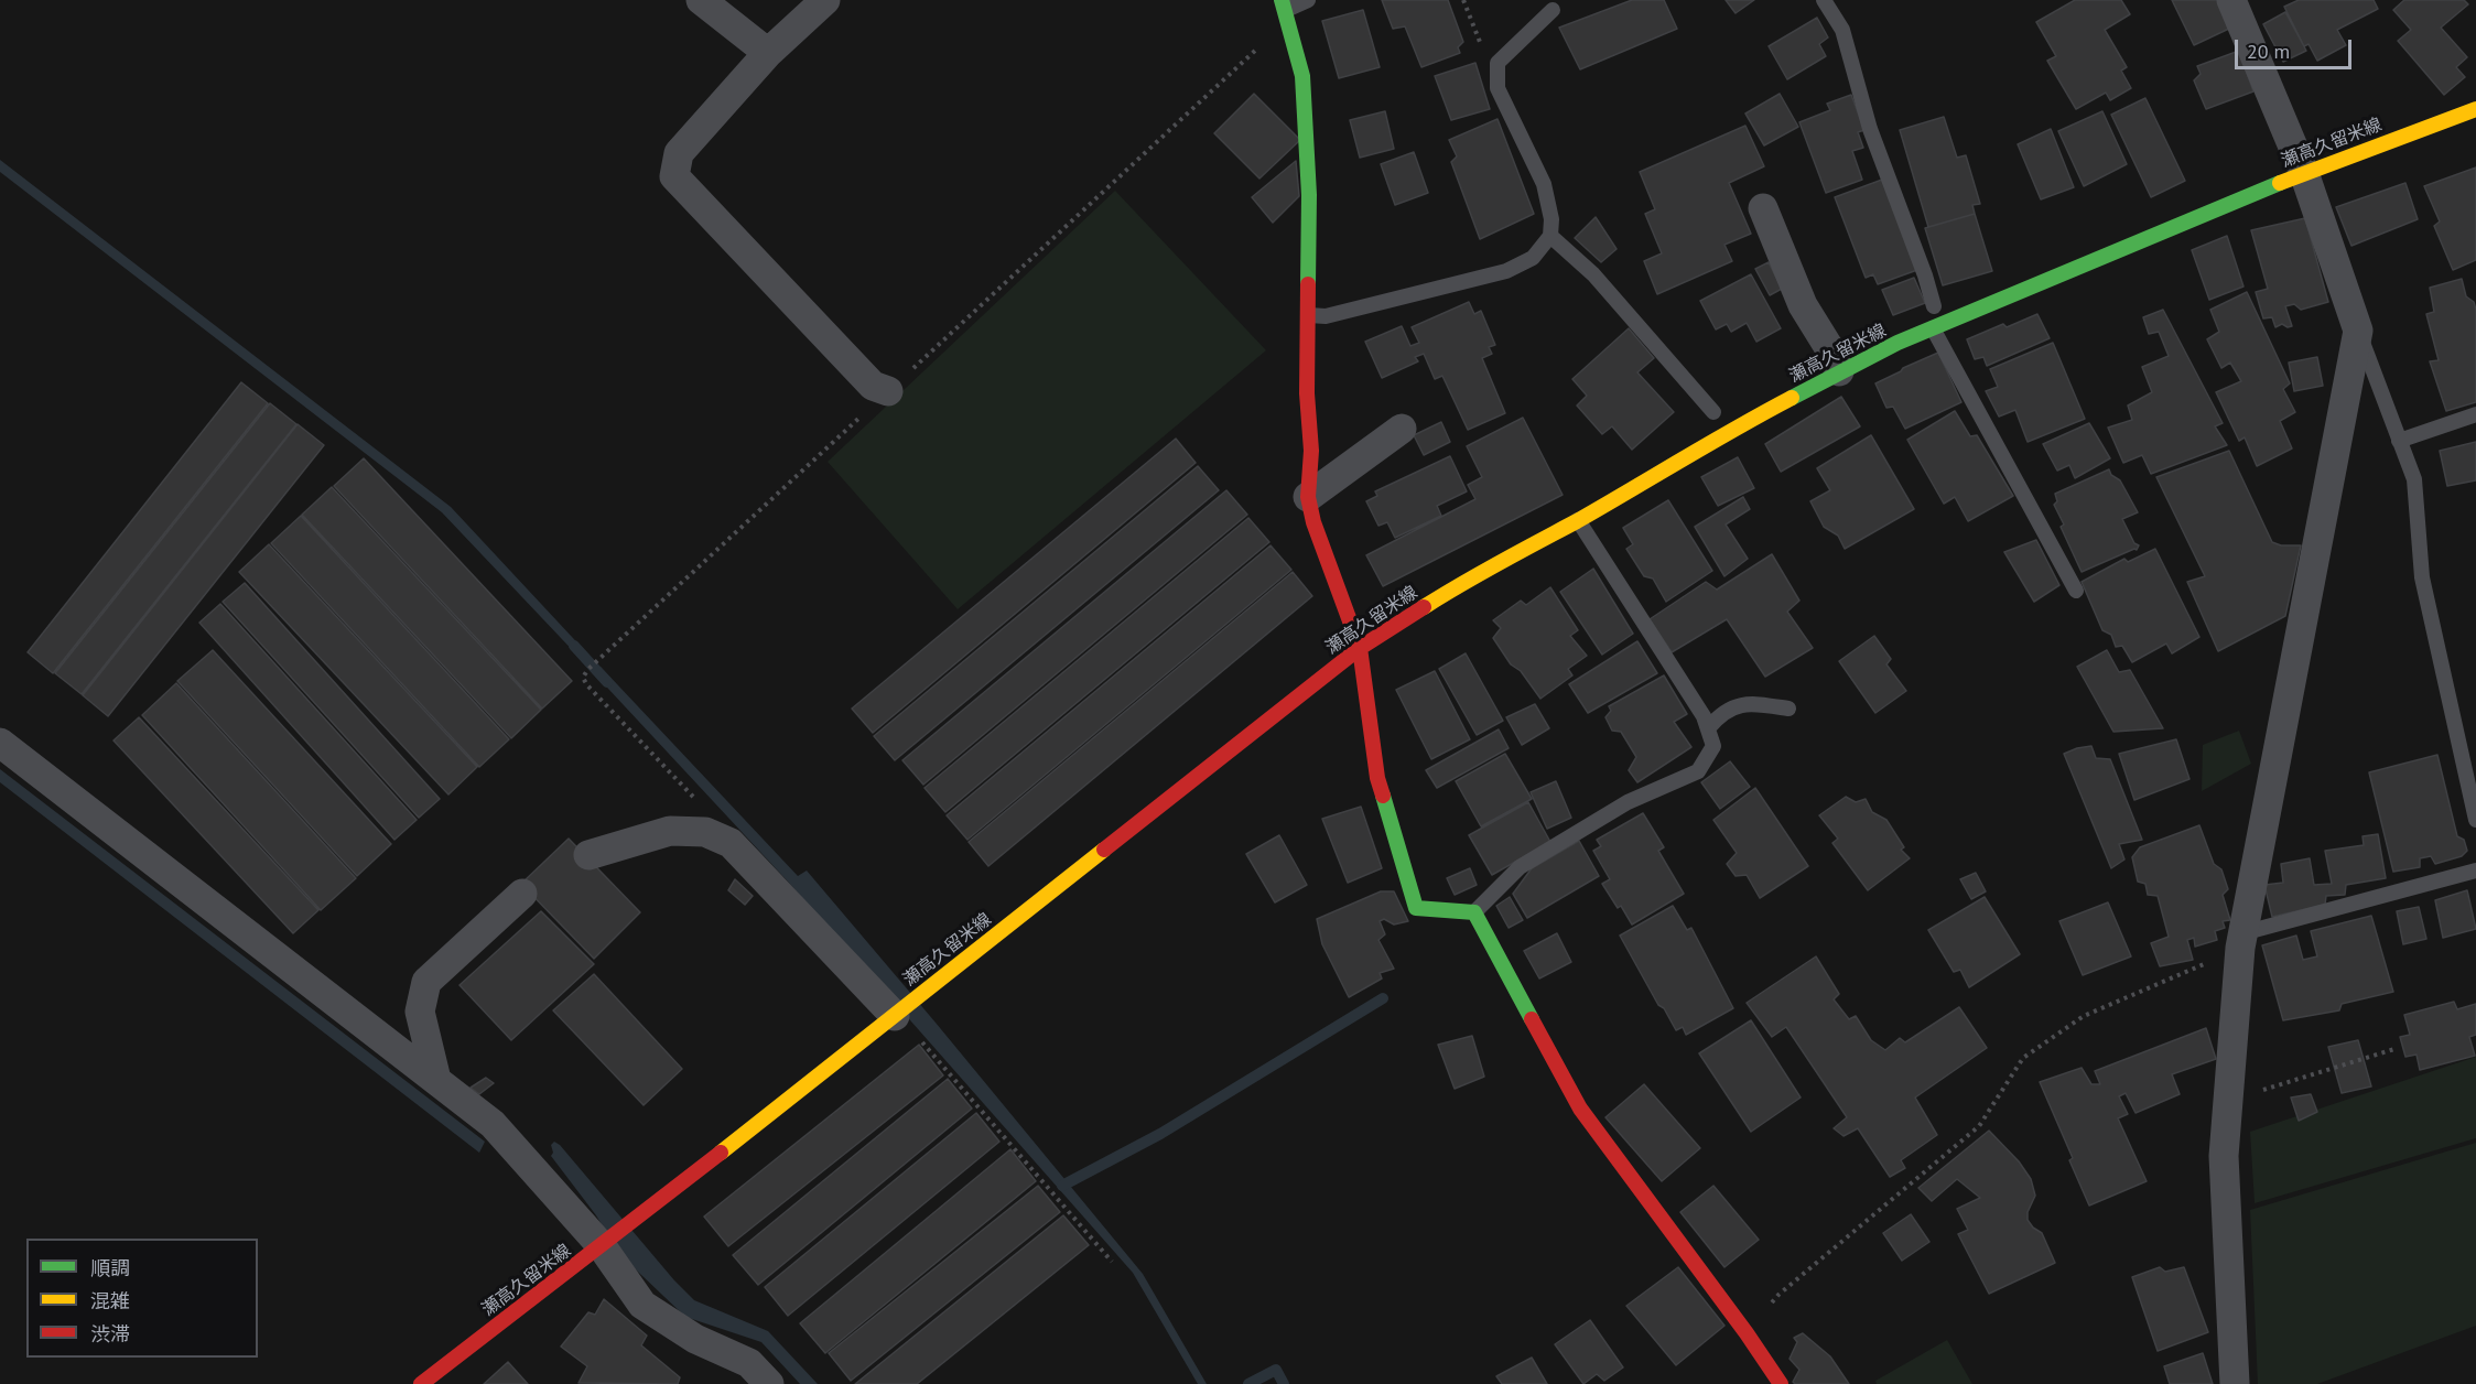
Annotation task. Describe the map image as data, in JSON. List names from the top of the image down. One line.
{"streets":{"main road":["瀬高久留米線"]},"legend":["順調","混雑","渋滞"],"scale_bar":"20 m"}
